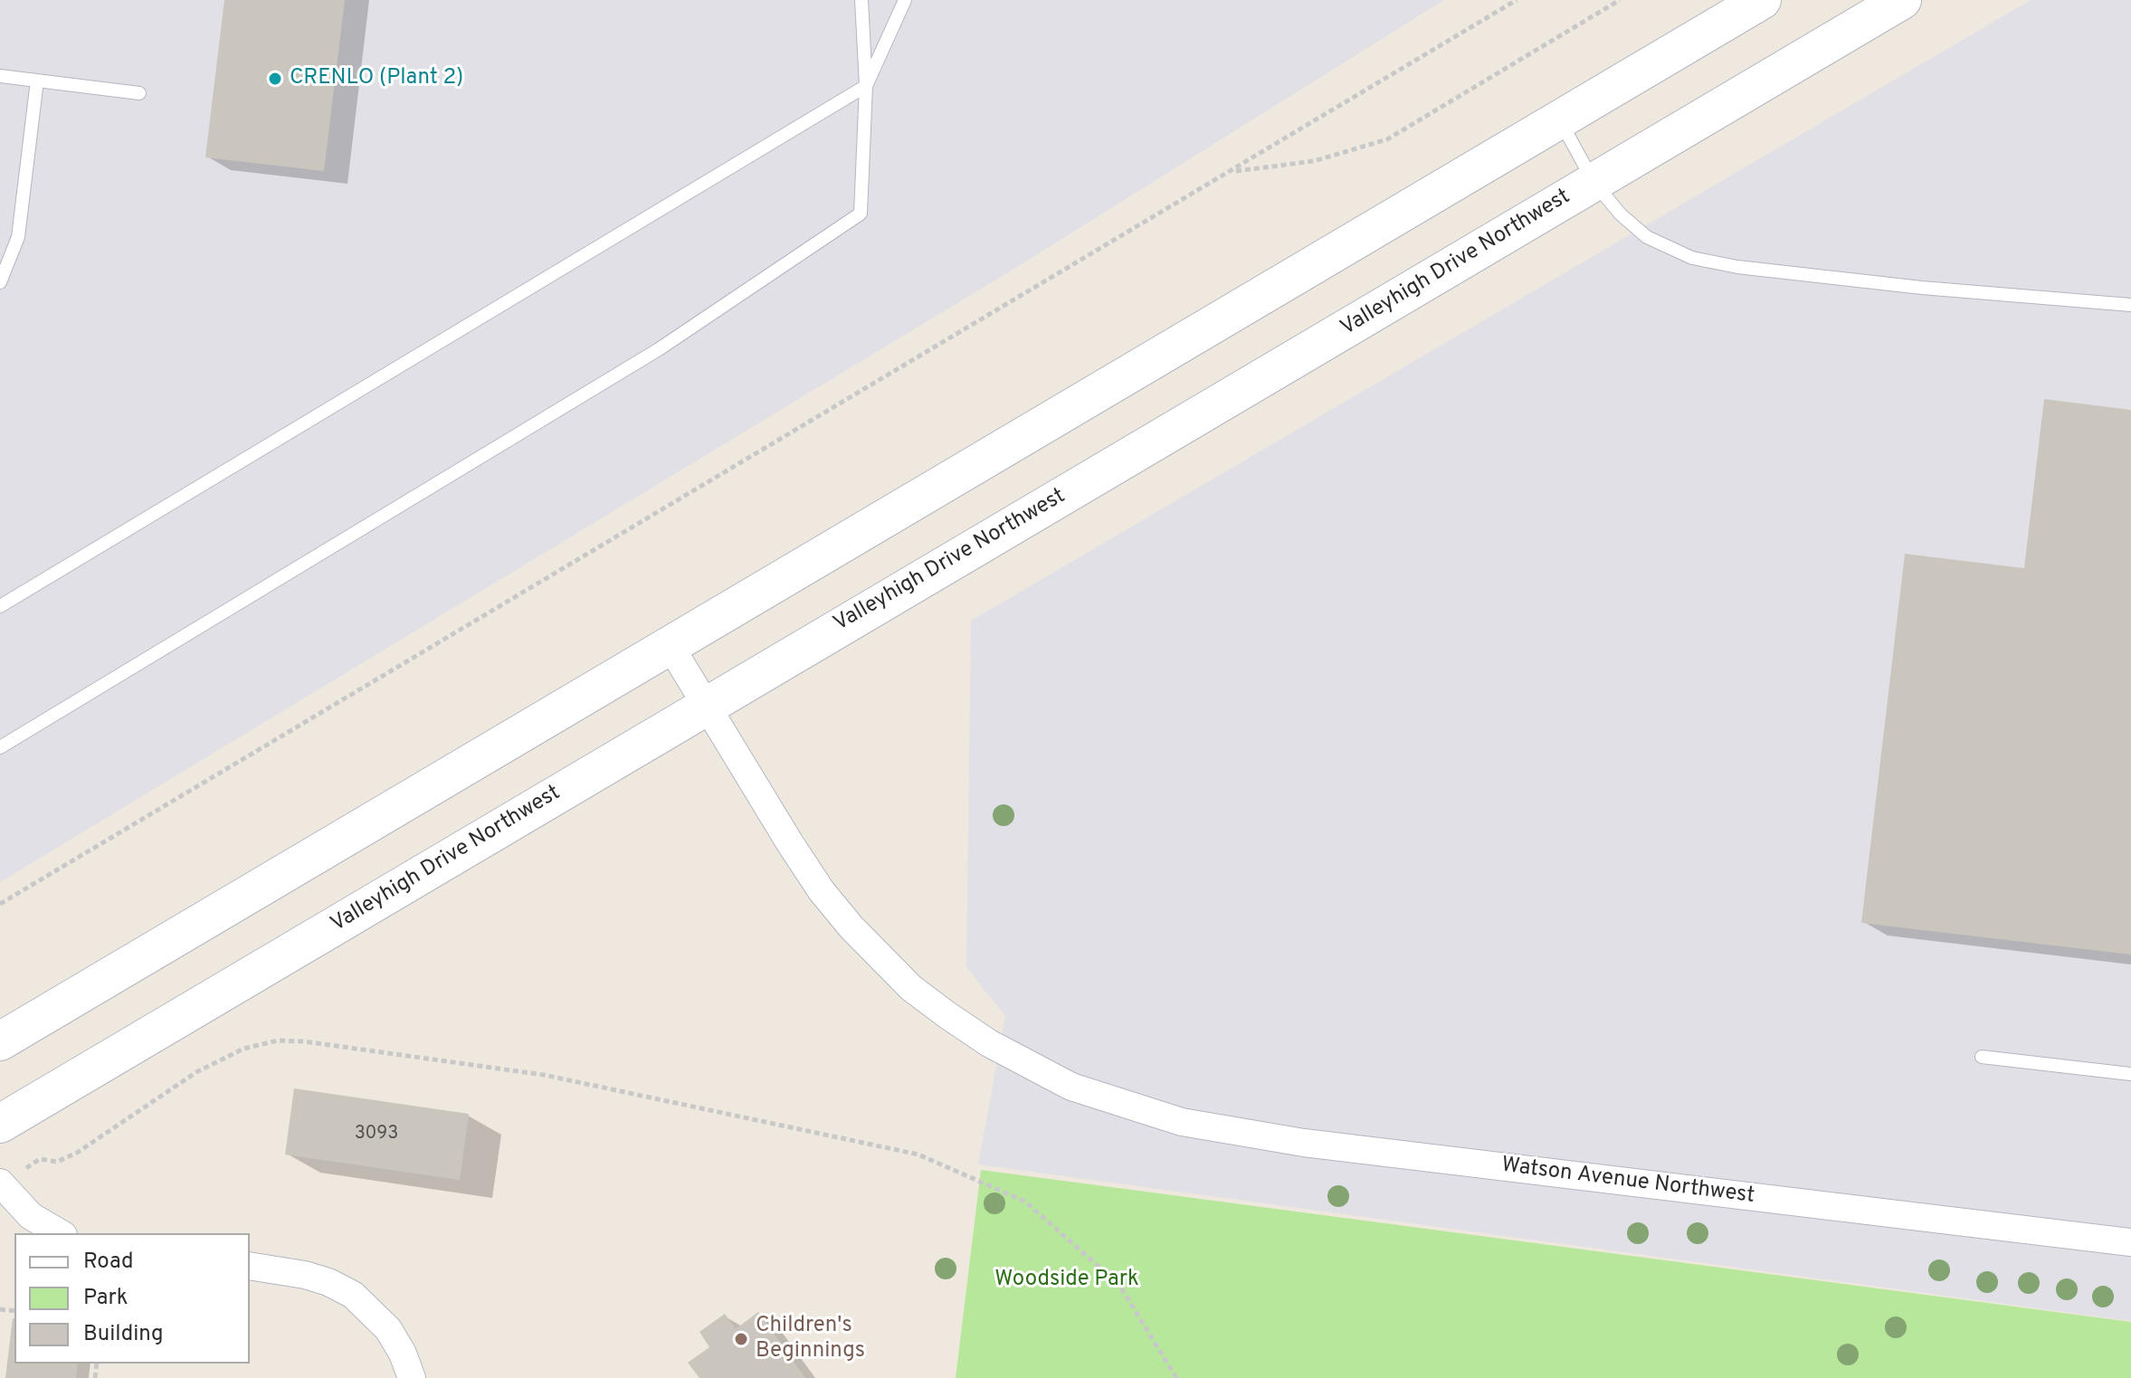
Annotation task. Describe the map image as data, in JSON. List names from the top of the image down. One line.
{"streets":{"main road":["Valleyhigh Drive Northwest"],"street":["Watson Avenue Northwest"]},"crossings":[["Valleyhigh Drive Northwest","Watson Avenue Northwest"]],"parks":["Woodside Park"],"places":["CRENLO (Plant 2)","Children's Beginnings"],"house_numbers":["3093"],"legend":["Road","Park","Building"]}
